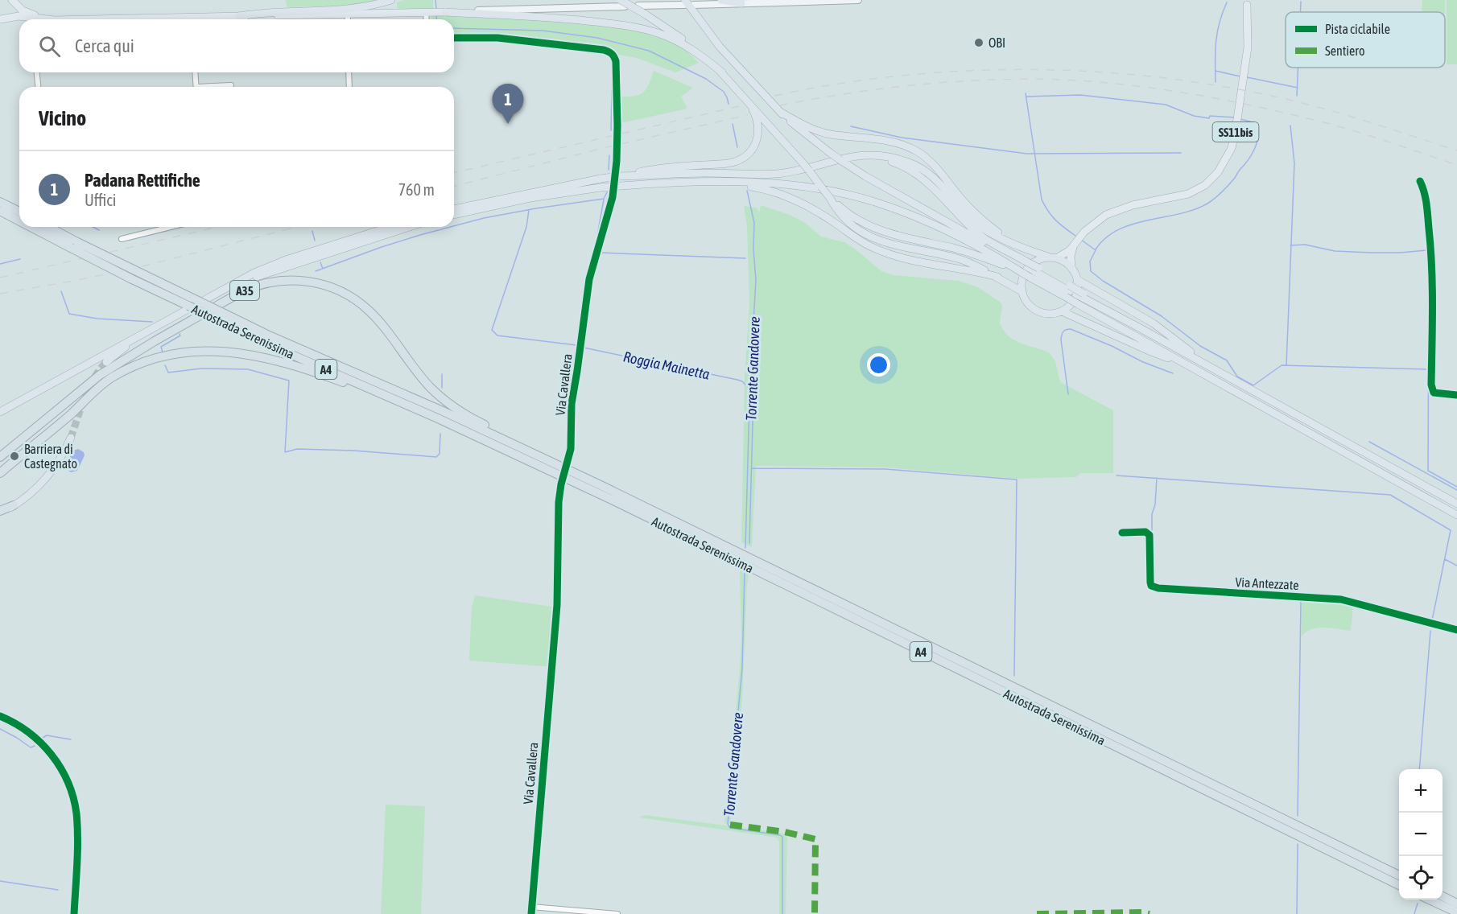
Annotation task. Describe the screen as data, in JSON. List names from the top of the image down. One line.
{"streets":{"highway":["A35","Autostrada Serenissima","A4"],"main road":["SS11bis"],"street":["Via Cavallera","Via Antezzate"]},"crossings":[["A35","Autostrada Serenissima"]],"water":["Roggia Mainetta","Torrente Gandovere"],"places":["OBI","Barriera di Castegnato"],"legend":["Pista ciclabile","Sentiero"],"page":{"search":"Cerca qui","pins":"1","heading":"Vicino","list":[{"mark":"1","name":"Padana Rettifiche","note":"Uffici","value":"760 m"}],"map_buttons":["+","−"]}}
